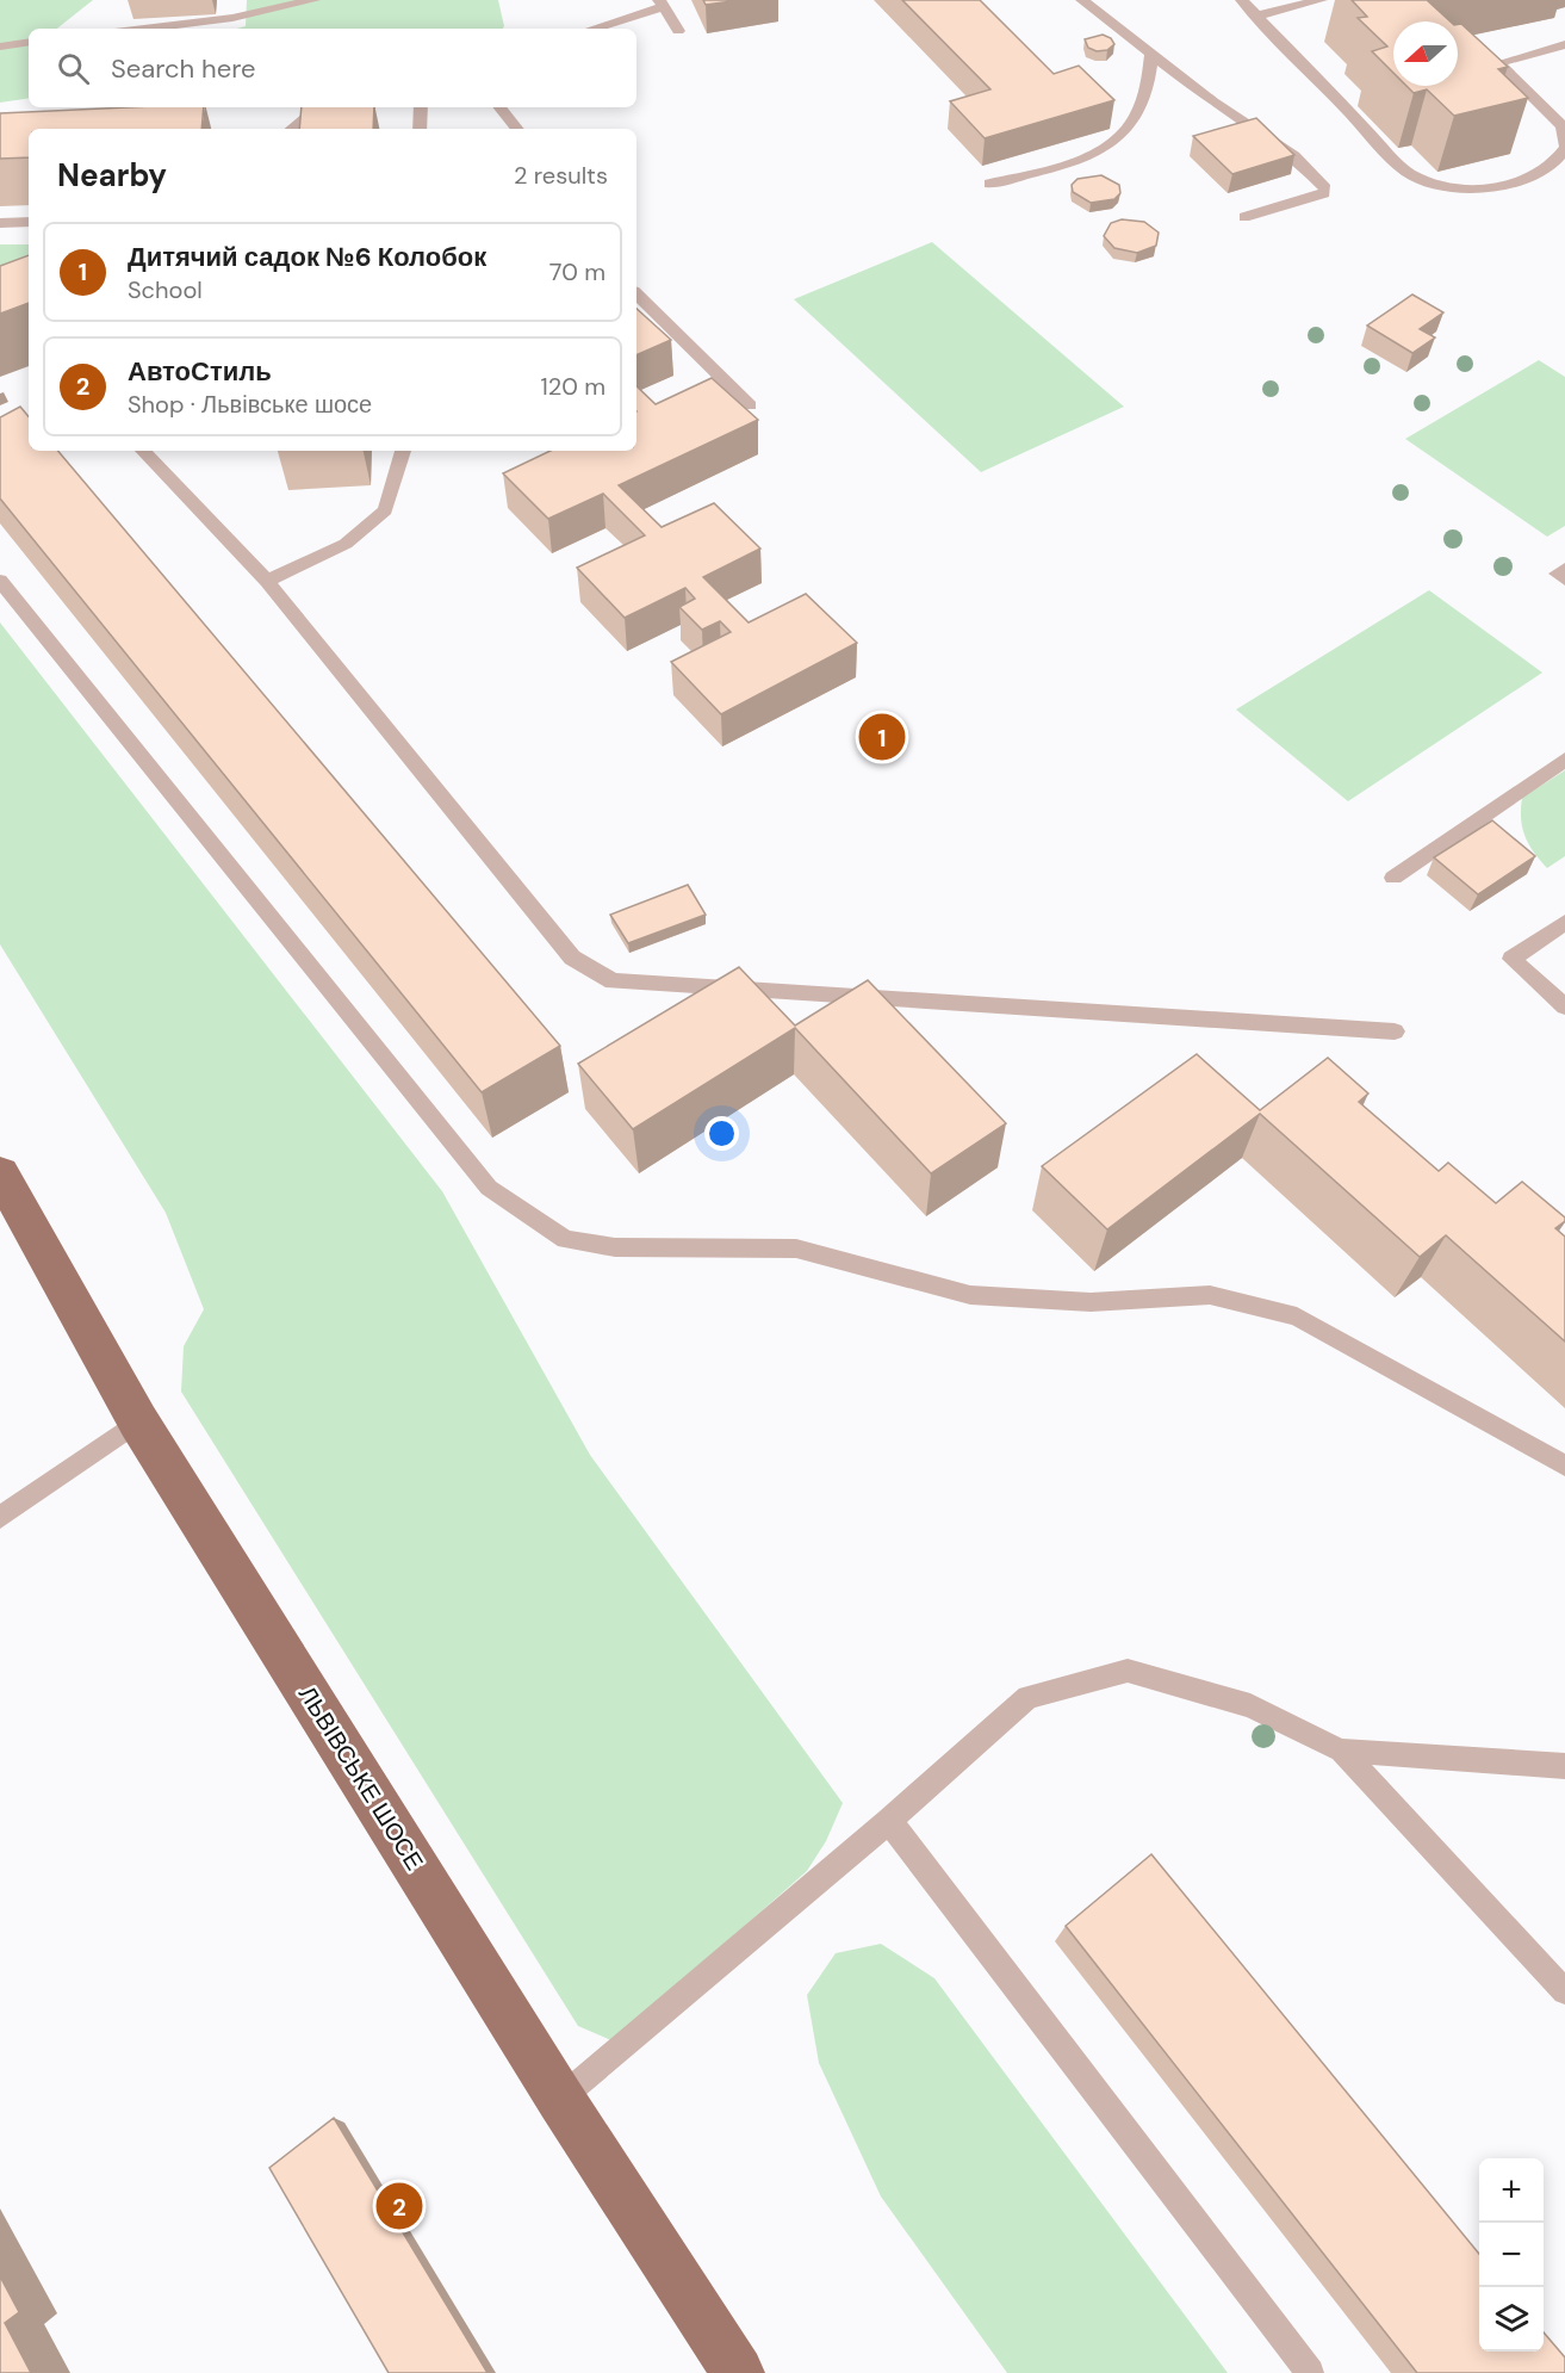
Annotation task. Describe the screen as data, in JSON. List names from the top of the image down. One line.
{"streets":{"main road":["ЛЬВІВСЬКЕ ШОСЕ"]},"north":"left","page":{"search":"Search here","heading":["Nearby","2 results"],"list":[{"mark":"1","name":"Дитячий садок №6 Колобок","note":"School","value":"70 m"},{"mark":"2","name":"АвтоСтиль","note":"Shop · Львівське шосе","value":"120 m"}],"pins":["1","2"],"map_buttons":["+","−"]}}
